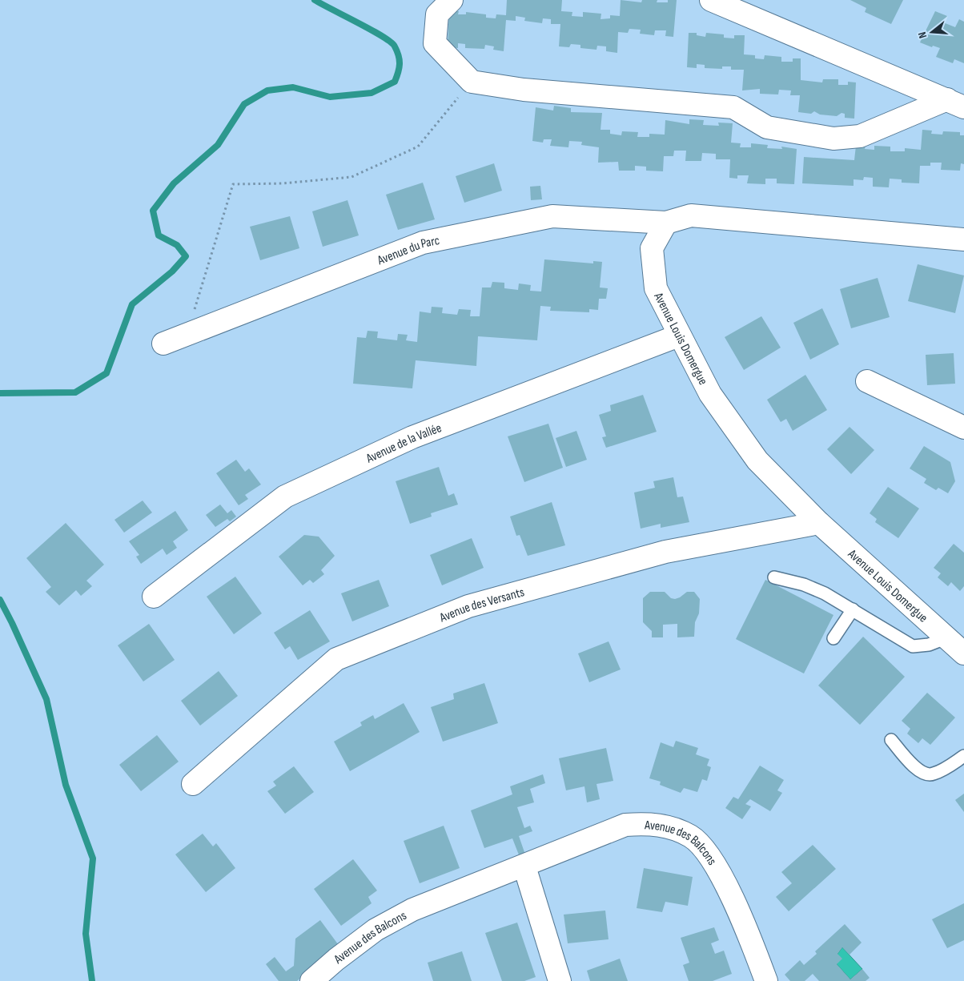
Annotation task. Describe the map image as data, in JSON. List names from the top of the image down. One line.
{"streets":{"street":["Avenue du Parc","Avenue Louis Domergue","Avenue de la Vallée","Avenue des Versants","Avenue des Balcons"]},"crossings":[["Avenue du Parc","Avenue Louis Domergue"],["Avenue Louis Domergue","Avenue de la Vallée"],["Avenue Louis Domergue","Avenue des Versants"]],"north":"left"}
